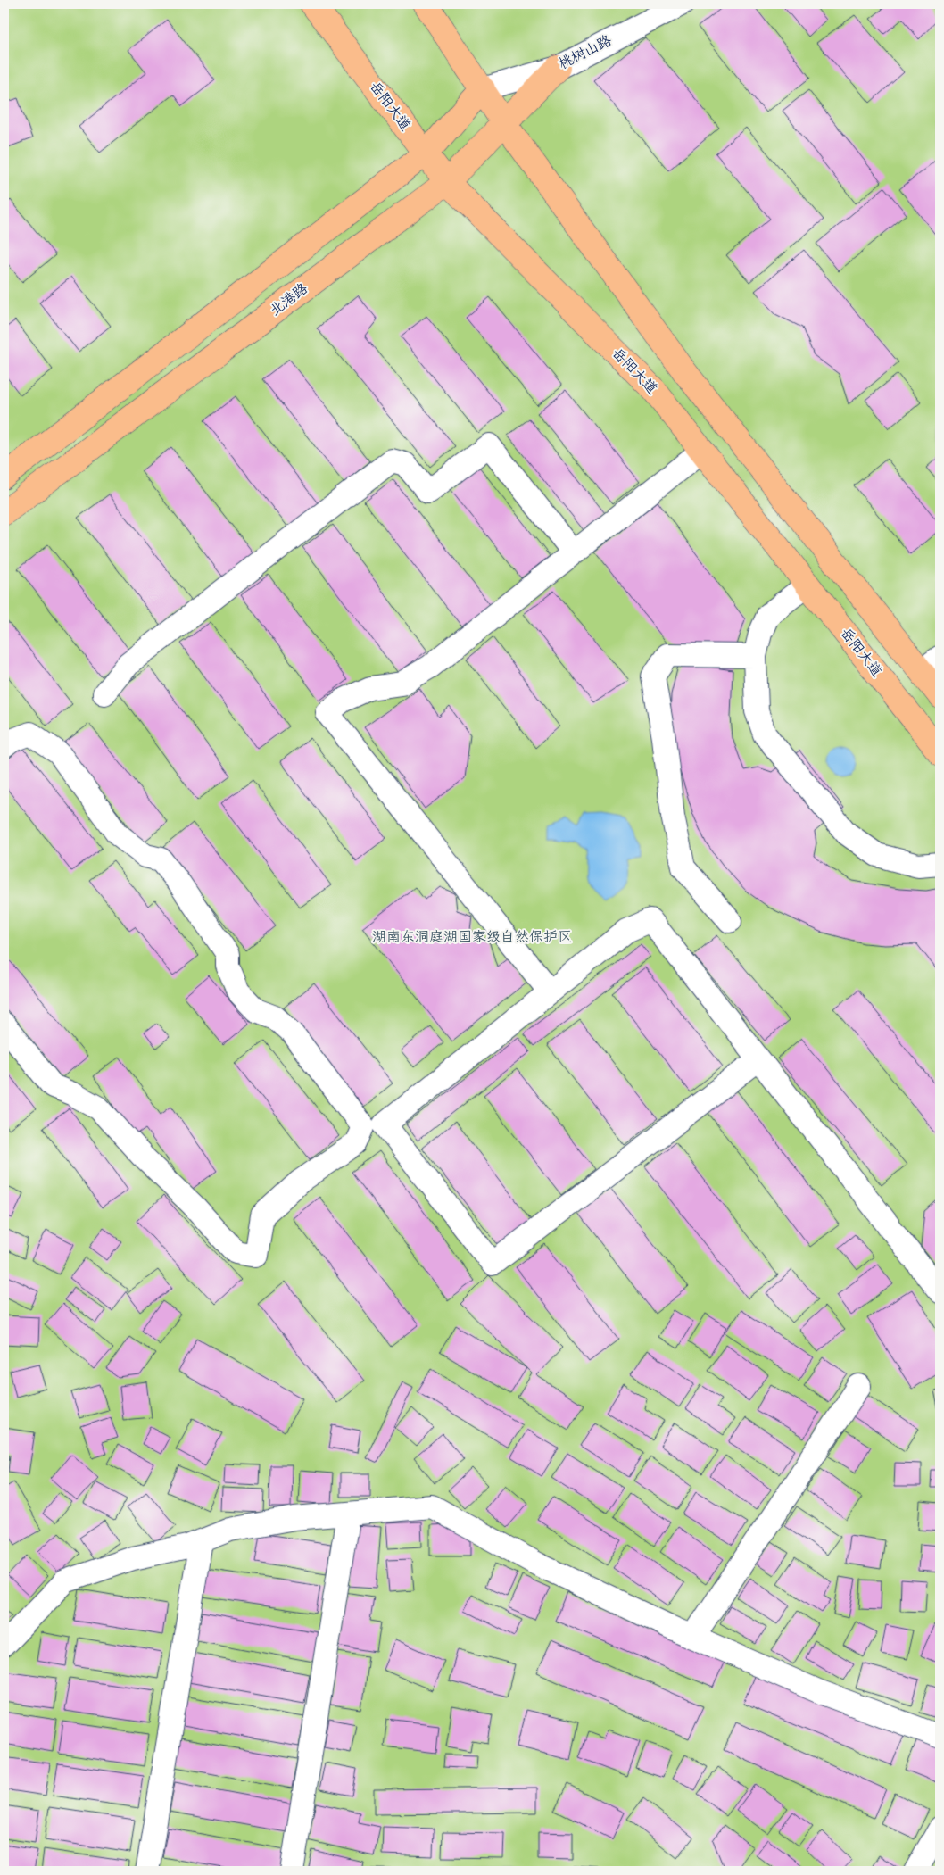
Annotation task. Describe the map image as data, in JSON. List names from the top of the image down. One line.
{"streets":{"main road":["岳阳大道","北港路"],"street":["桃树山路"]},"crossings":[["桃树山路","北港路"],["岳阳大道","北港路"]],"parks":["湖南东洞庭湖国家级自然保护区"]}
